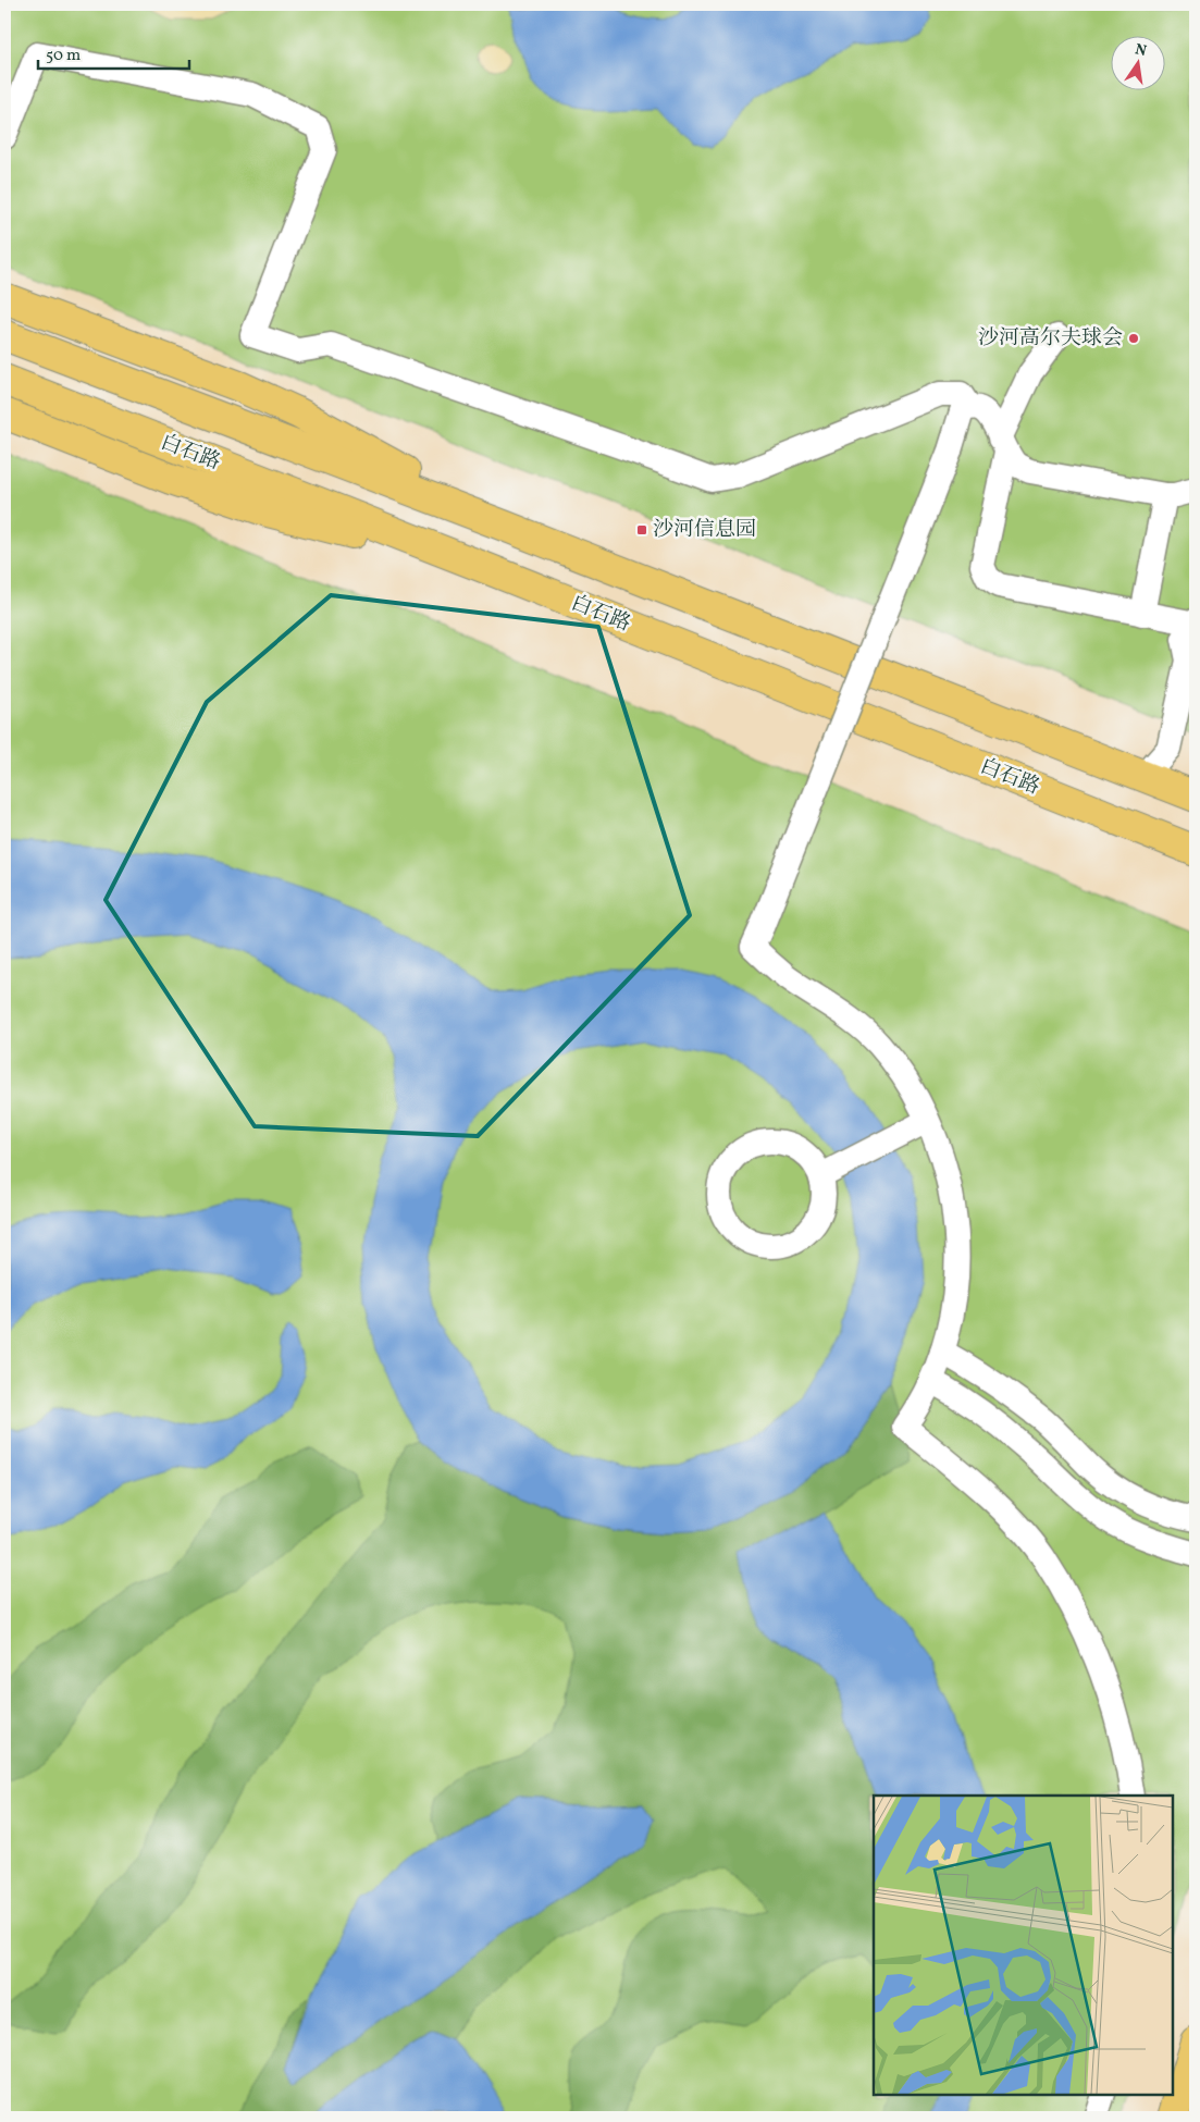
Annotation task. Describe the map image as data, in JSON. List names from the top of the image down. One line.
{"streets":{"main road":["白石路"]},"places":{"other":["沙河高尔夫球会"],"transit":["沙河信息园"]},"scale_bar":"50 m","north":"top"}
